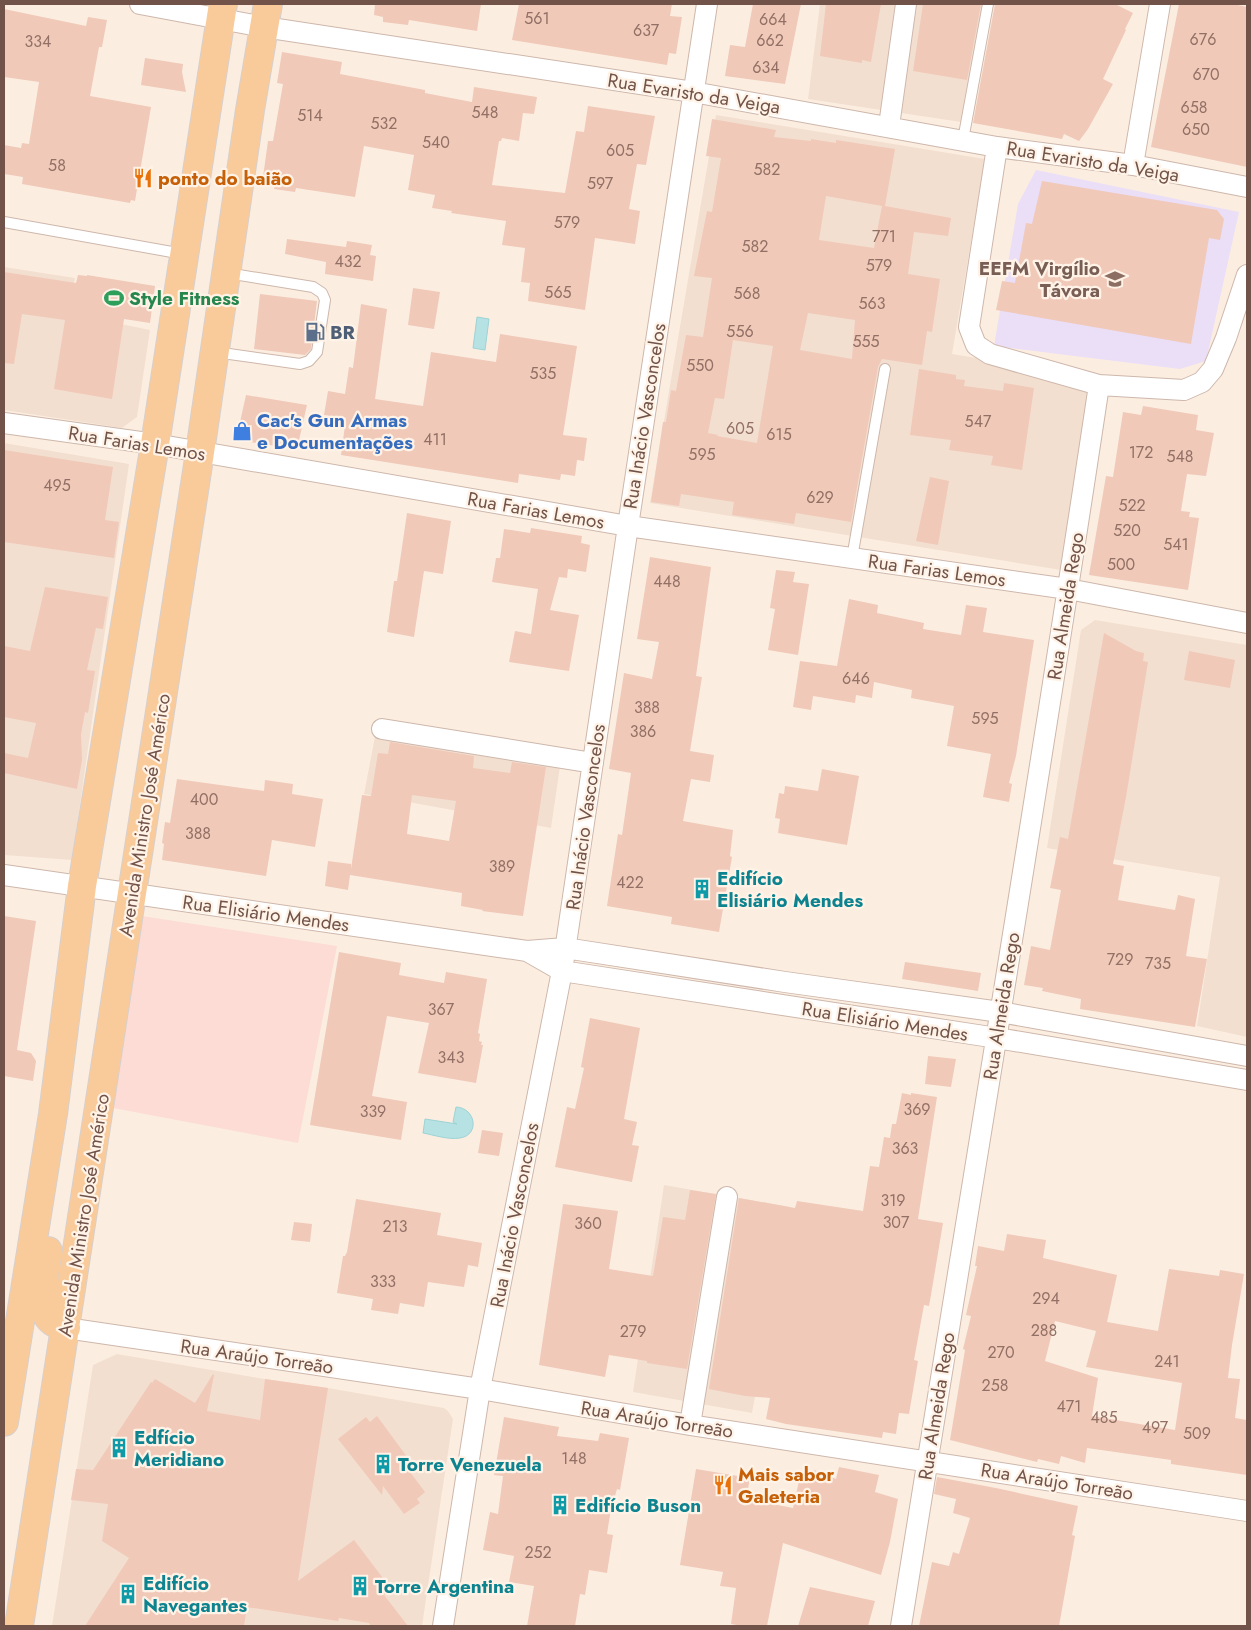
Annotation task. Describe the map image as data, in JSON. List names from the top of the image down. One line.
{"streets":{"main road":["Avenida Ministro José Américo"],"street":["Rua Evaristo da Veiga","Rua Inácio Vasconcelos","Rua Farias Lemos","Rua Almeida Rego","Rua Elisiário Mendes","Rua Araújo Torreão"]},"crossings":[["Rua Evaristo da Veiga","Rua Inácio Vasconcelos"],["Rua Evaristo da Veiga","Avenida Ministro José Américo"],["Rua Inácio Vasconcelos","Rua Farias Lemos"],["Rua Inácio Vasconcelos","Rua Elisiário Mendes"],["Rua Inácio Vasconcelos","Rua Araújo Torreão"],["Rua Farias Lemos","Rua Almeida Rego"],["Rua Farias Lemos","Avenida Ministro José Américo"],["Rua Almeida Rego","Rua Elisiário Mendes"],["Rua Almeida Rego","Rua Araújo Torreão"],["Avenida Ministro José Américo","Rua Elisiário Mendes"],["Avenida Ministro José Américo","Rua Araújo Torreão"]],"places":{"restaurant":["ponto do baião","Mais sabor Galeteria"],"school or university":["EEFM Virgílio Távora"],"sports":["Style Fitness"],"fuel station":["BR"],"shop":["Cac's Gun Armas e Documentações"],"building":["Edifício Elisiário Mendes","Edfício Meridiano","Torre Venezuela","Edifício Buson","Torre Argentina","Edifício Navegantes"]},"house_numbers":["561","664","637","676","662","334","634","670","658","548","514","532","650","540","605","58","582","597","579","771","582","432","579","565","568","563","556","555","550","535","547","605","615","411","172","595","548","495","629","522","520","541","500","448","646","388","595","386","400","388","389","422","729","735","367","343","369","339","363","319","307","360","213","333","294","288","279","270","241","258","471","485","497","509","148","252"]}
